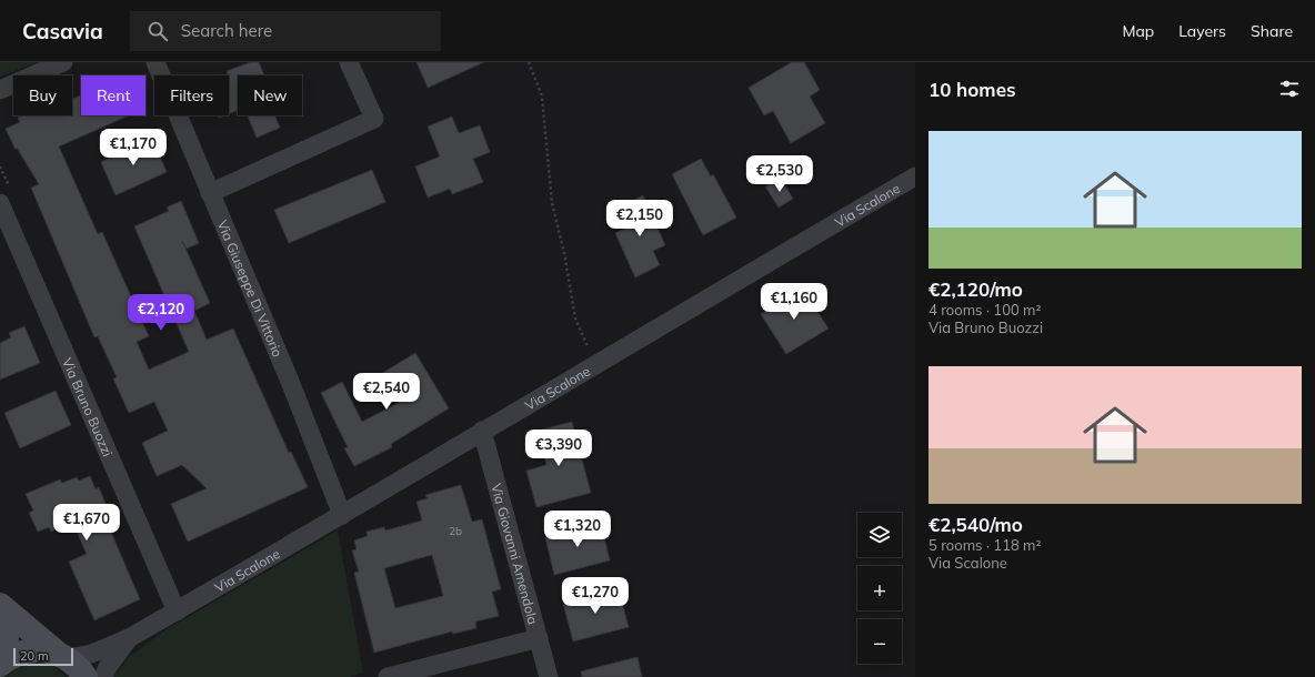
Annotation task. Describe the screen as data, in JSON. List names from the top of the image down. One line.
{"streets":{"street":["Via Scalone","Via Giuseppe Di Vittorio","Via Bruno Buozzi","Via Giovanni Amendola"]},"crossings":[["Via Scalone","Via Giuseppe Di Vittorio"],["Via Scalone","Via Bruno Buozzi"],["Via Scalone","Via Giovanni Amendola"]],"house_numbers":["2b"],"scale_bar":"20 m","page":{"header":"Casavia","search":"Search here","nav":["Map","Layers","Share"],"heading":"10 homes","chip":["Buy","Rent","Filters","New"],"list":[{"name":"€2,120/mo","note":"4 rooms · 100 m² · Via Bruno Buozzi"},{"name":"€2,540/mo","note":"5 rooms · 118 m² · Via Scalone"}],"price":["€1,170","€2,530","€2,150","€1,160","€2,120","€2,540","€3,390","€1,670","€1,320","€1,270"],"map_buttons":["+","−"],"scale":"20 m"}}
